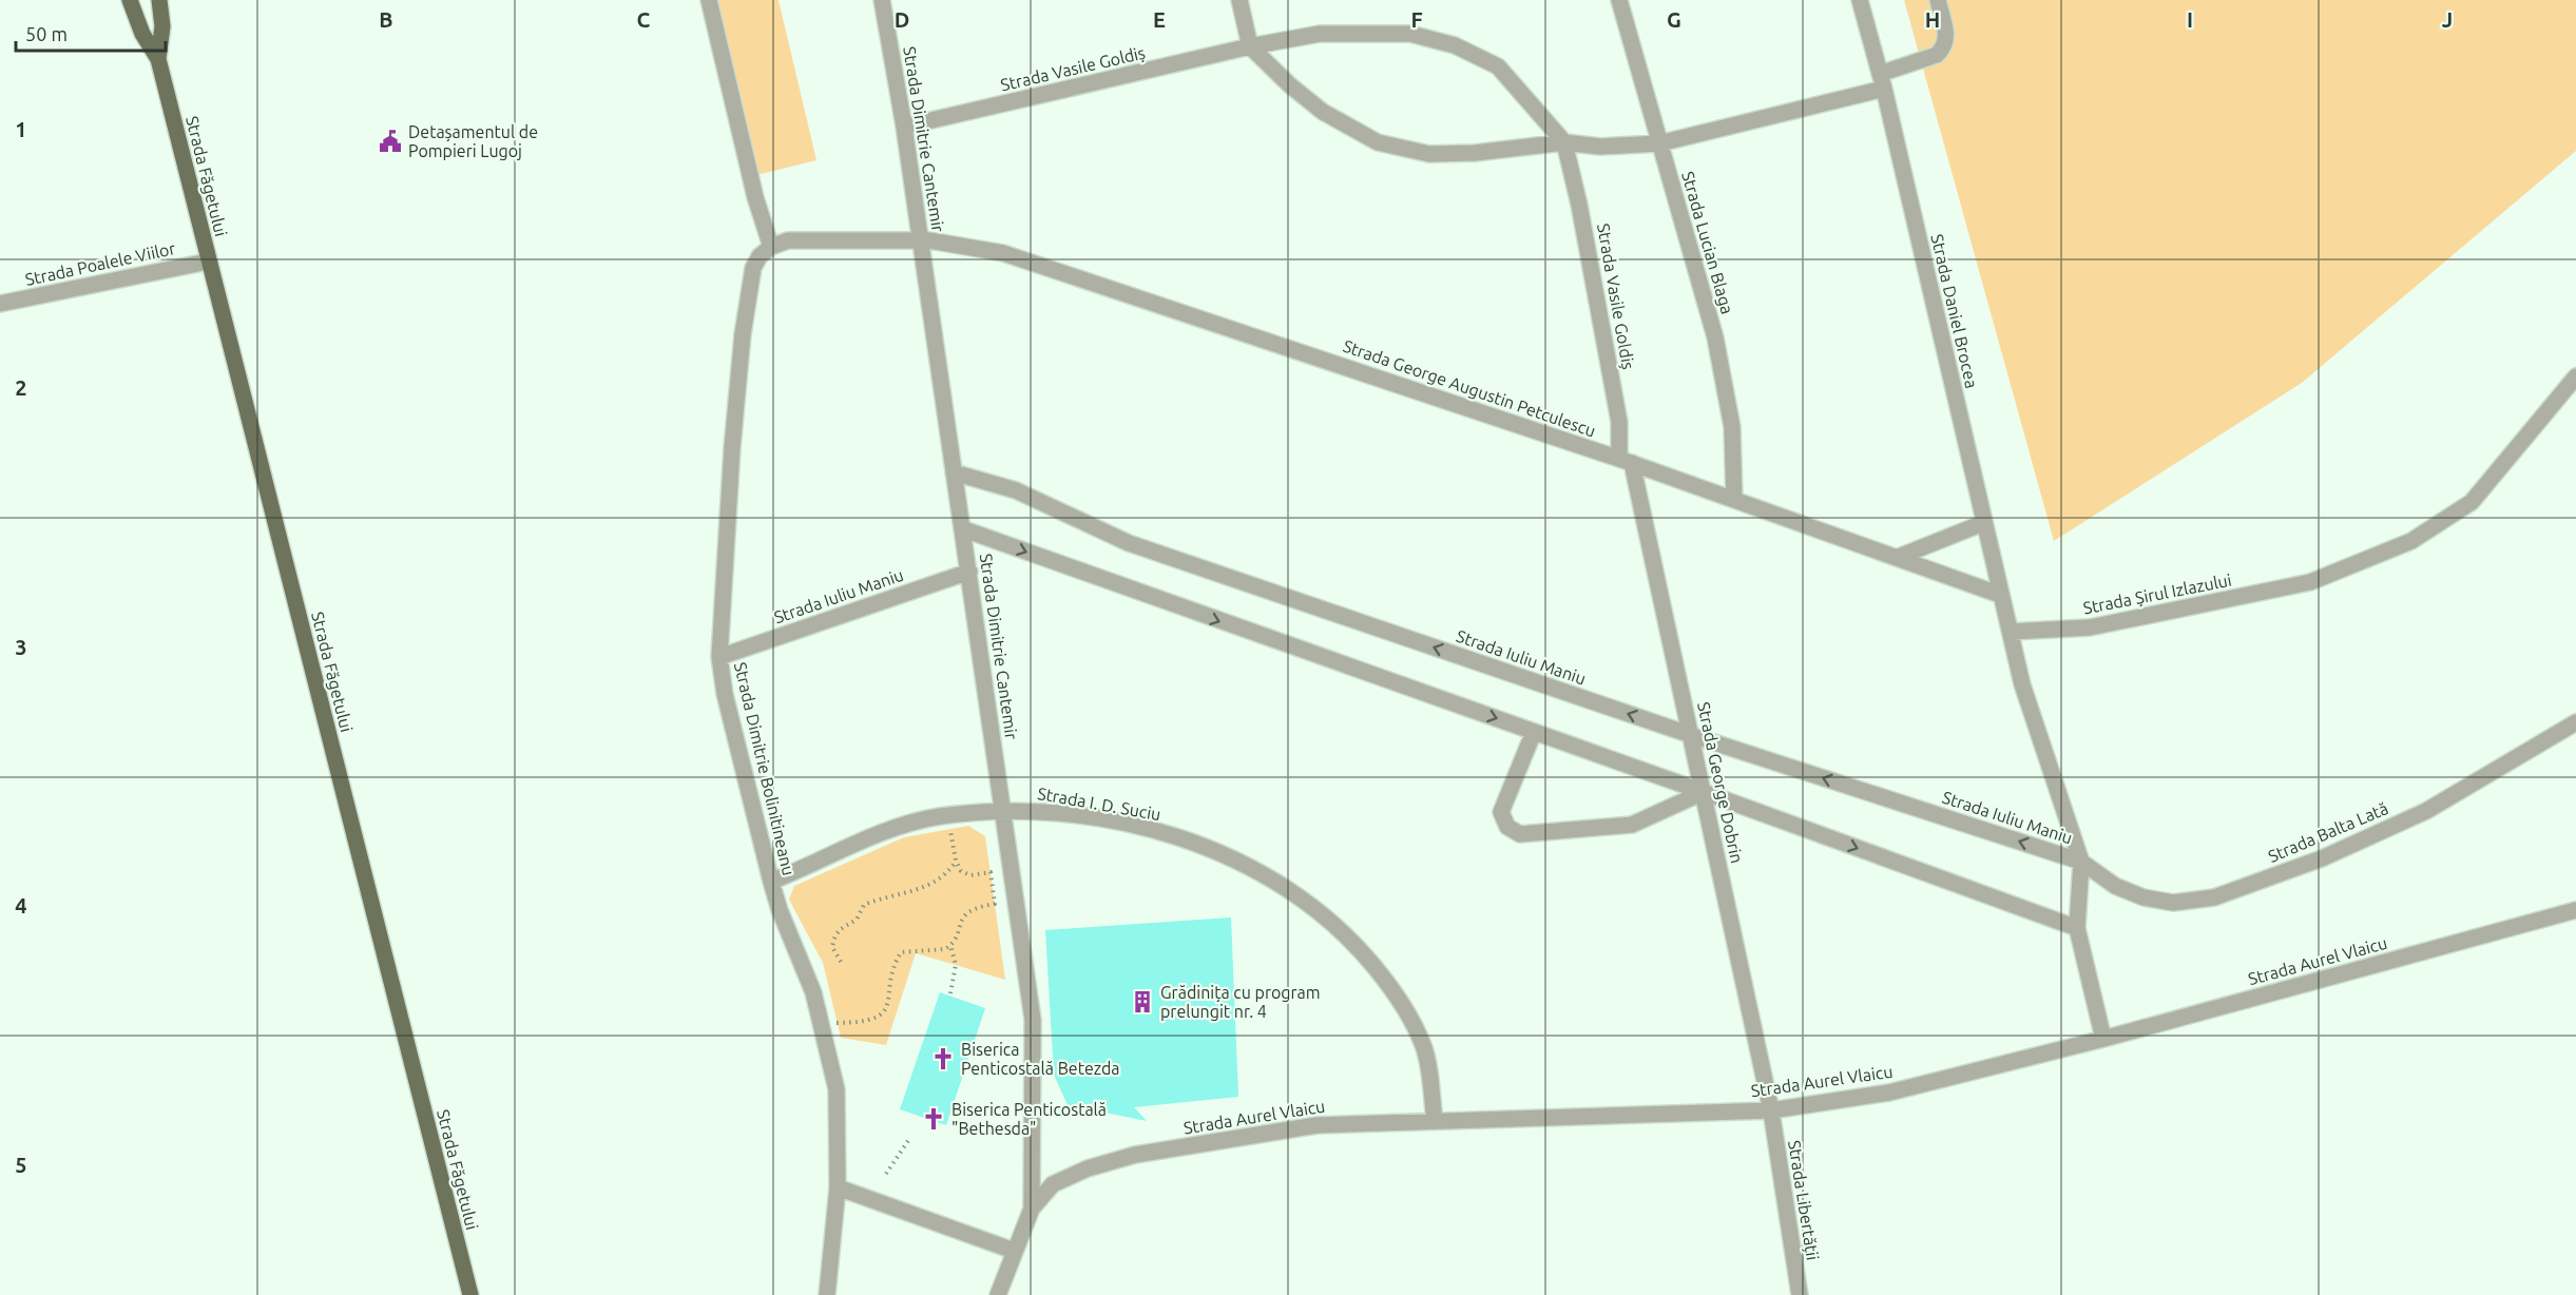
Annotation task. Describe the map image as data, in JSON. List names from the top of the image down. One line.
{"streets":{"main road":["Strada Făgetului"],"street":["Strada Vasile Goldiș","Strada Dimitrie Cantemir","Strada Lucian Blaga","Strada Poalele Viilor","Strada Daniel Brocea","Strada George Augustin Petculescu","Strada Șirul Izlazului","Strada Iuliu Maniu","Strada Dimitrie Bolinitineanu","Strada George Dobrin","Strada I. D. Suciu","Strada Balta Lată","Strada Aurel Vlaicu","Strada Libertății"]},"crossings":[["Strada Vasile Goldiș","Strada Dimitrie Cantemir"],["Strada Vasile Goldiș","Strada George Augustin Petculescu"],["Strada Vasile Goldiș","Strada George Dobrin"],["Strada Dimitrie Cantemir","Strada George Augustin Petculescu"],["Strada Dimitrie Cantemir","Strada Iuliu Maniu"],["Strada Dimitrie Cantemir","Strada I. D. Suciu"],["Strada Dimitrie Cantemir","Strada Aurel Vlaicu"],["Strada Făgetului","Strada Poalele Viilor"],["Strada Lucian Blaga","Strada George Augustin Petculescu"],["Strada Daniel Brocea","Strada George Augustin Petculescu"],["Strada Daniel Brocea","Strada Șirul Izlazului"],["Strada George Augustin Petculescu","Strada George Dobrin"],["Strada Iuliu Maniu","Strada Dimitrie Bolinitineanu"],["Strada Iuliu Maniu","Strada George Dobrin"],["Strada Iuliu Maniu","Strada Balta Lată"],["Strada Dimitrie Bolinitineanu","Strada I. D. Suciu"],["Strada George Dobrin","Strada Aurel Vlaicu"],["Strada George Dobrin","Strada Libertății"],["Strada I. D. Suciu","Strada Aurel Vlaicu"],["Strada Aurel Vlaicu","Strada Libertății"]],"places":{"public building":["Detașamentul de Pompieri Lugoj"],"building":["Grădinița cu program prelungit nr. 4"],"church":["Biserica Penticostală Betezda","Biserica Penticostală \"Bethesda\""]},"scale_bar":"50 m","grid":{"columns":["B","C","D","E","F","G","H","I","J"],"rows":["1","2","3","4","5"]}}
